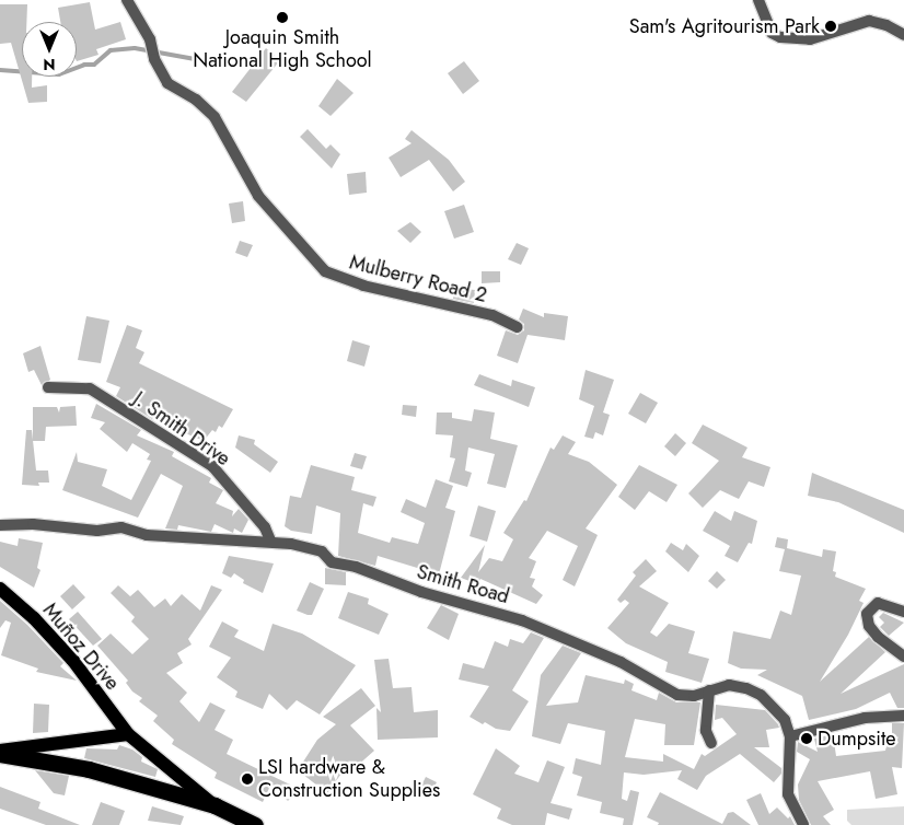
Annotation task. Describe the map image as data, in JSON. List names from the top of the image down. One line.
{"streets":{"main road":["Muñoz Drive"],"street":["Mulberry Road 2","J. Smith Drive","Smith Road"]},"crossings":[["J. Smith Drive","Smith Road"]],"places":["Joaquin Smith National High School","Sam's Agritourism Park","Dumpsite","LSI hardware & Construction Supplies"],"north":"bottom"}
